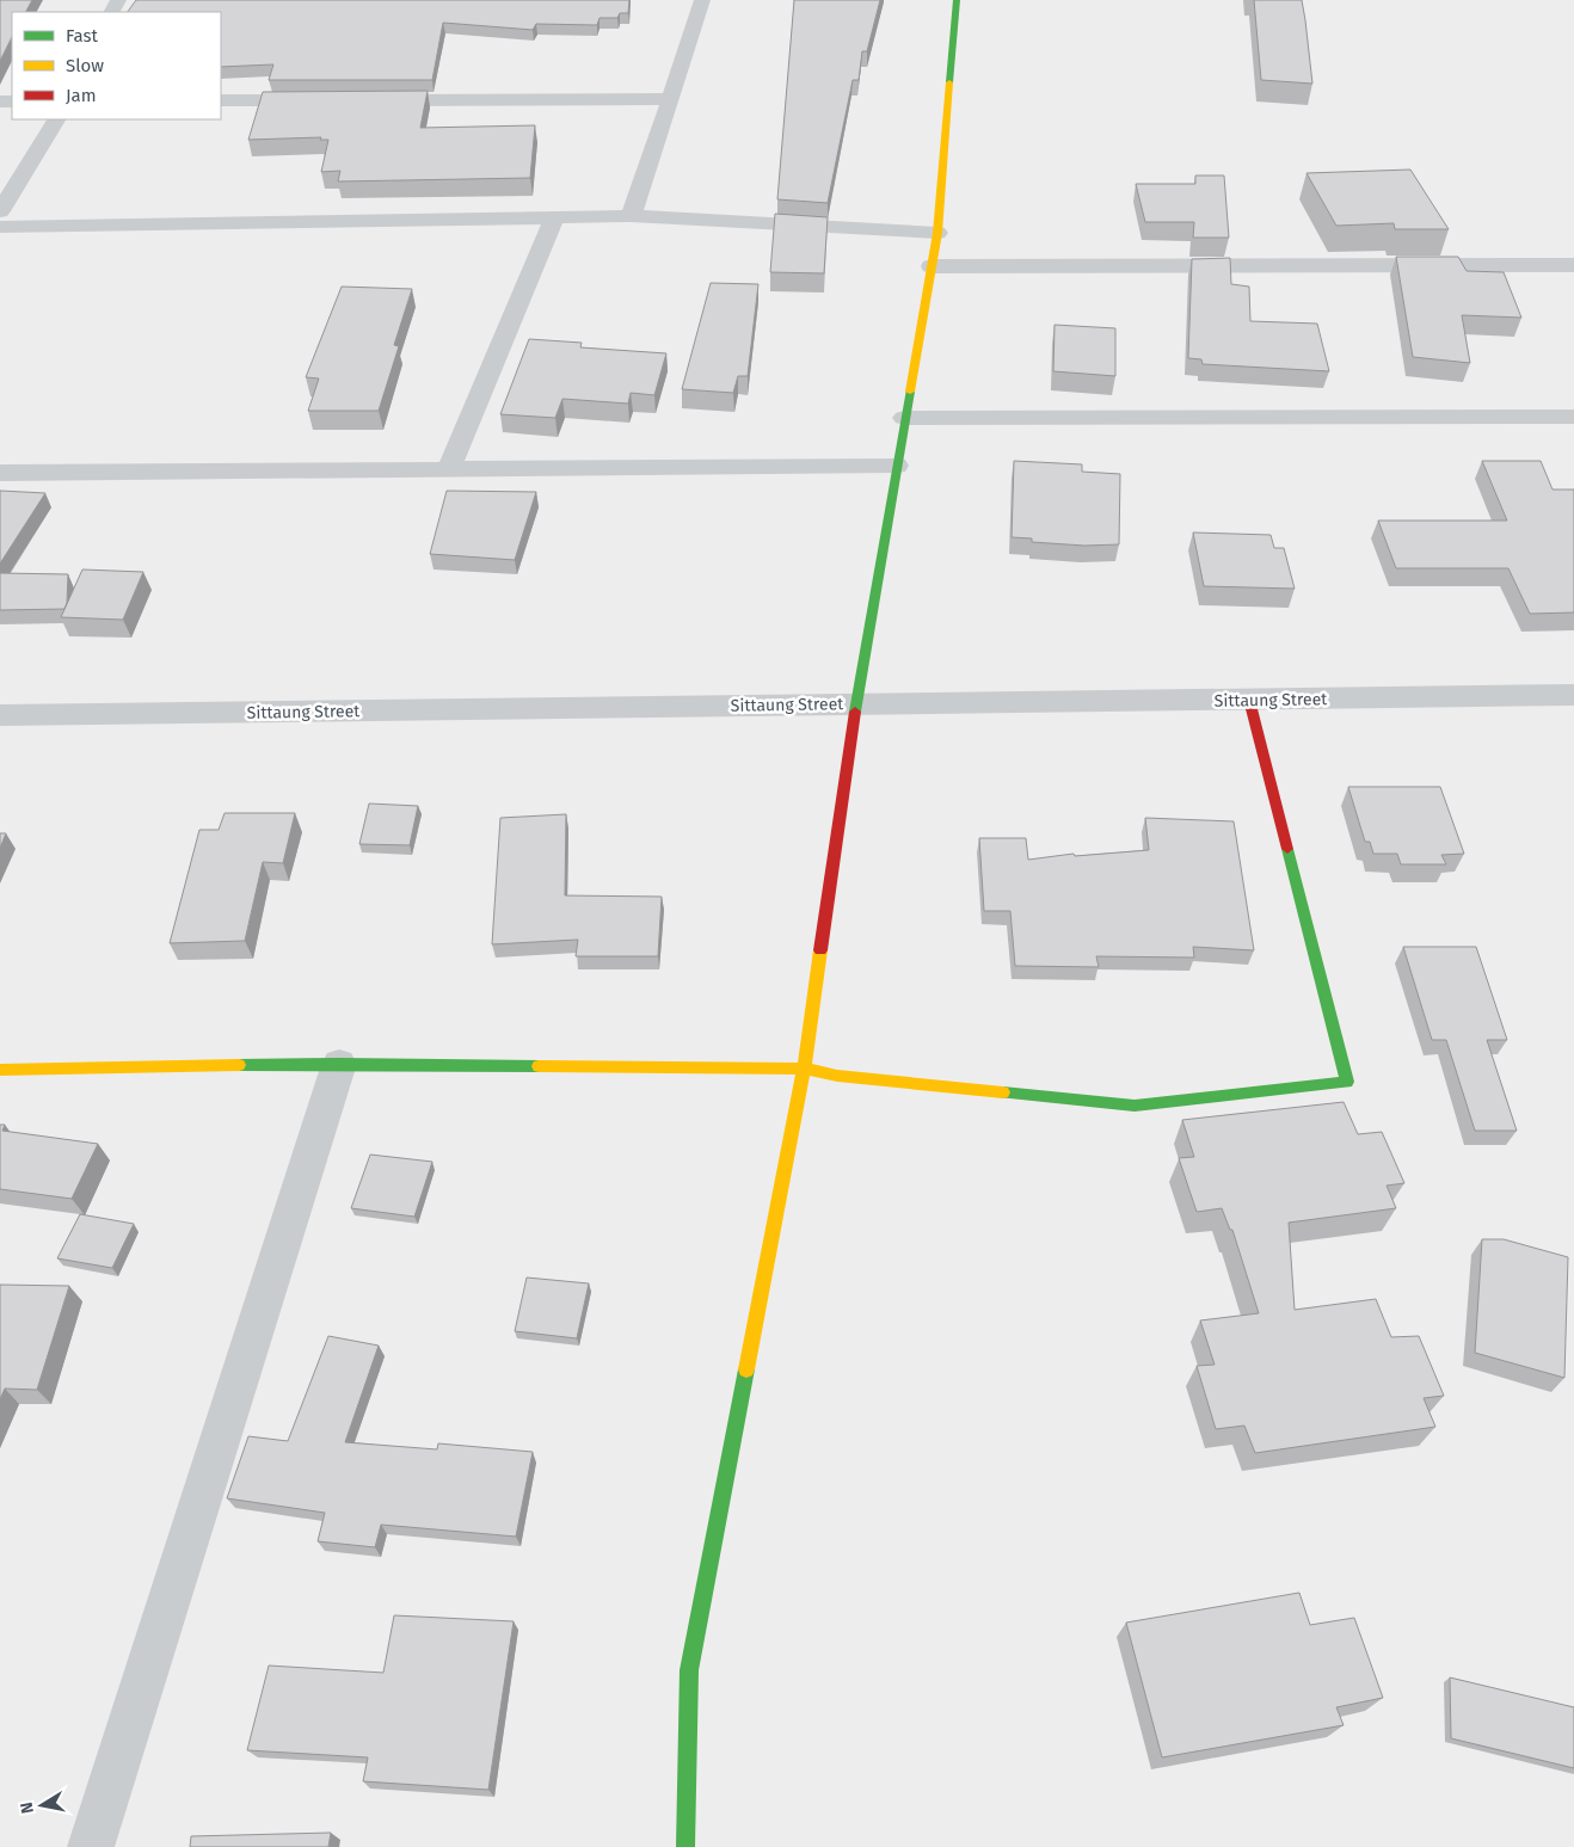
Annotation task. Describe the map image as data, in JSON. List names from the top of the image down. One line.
{"streets":{"street":["Sittaung Street"]},"legend":["Fast","Slow","Jam"],"north":"left"}
